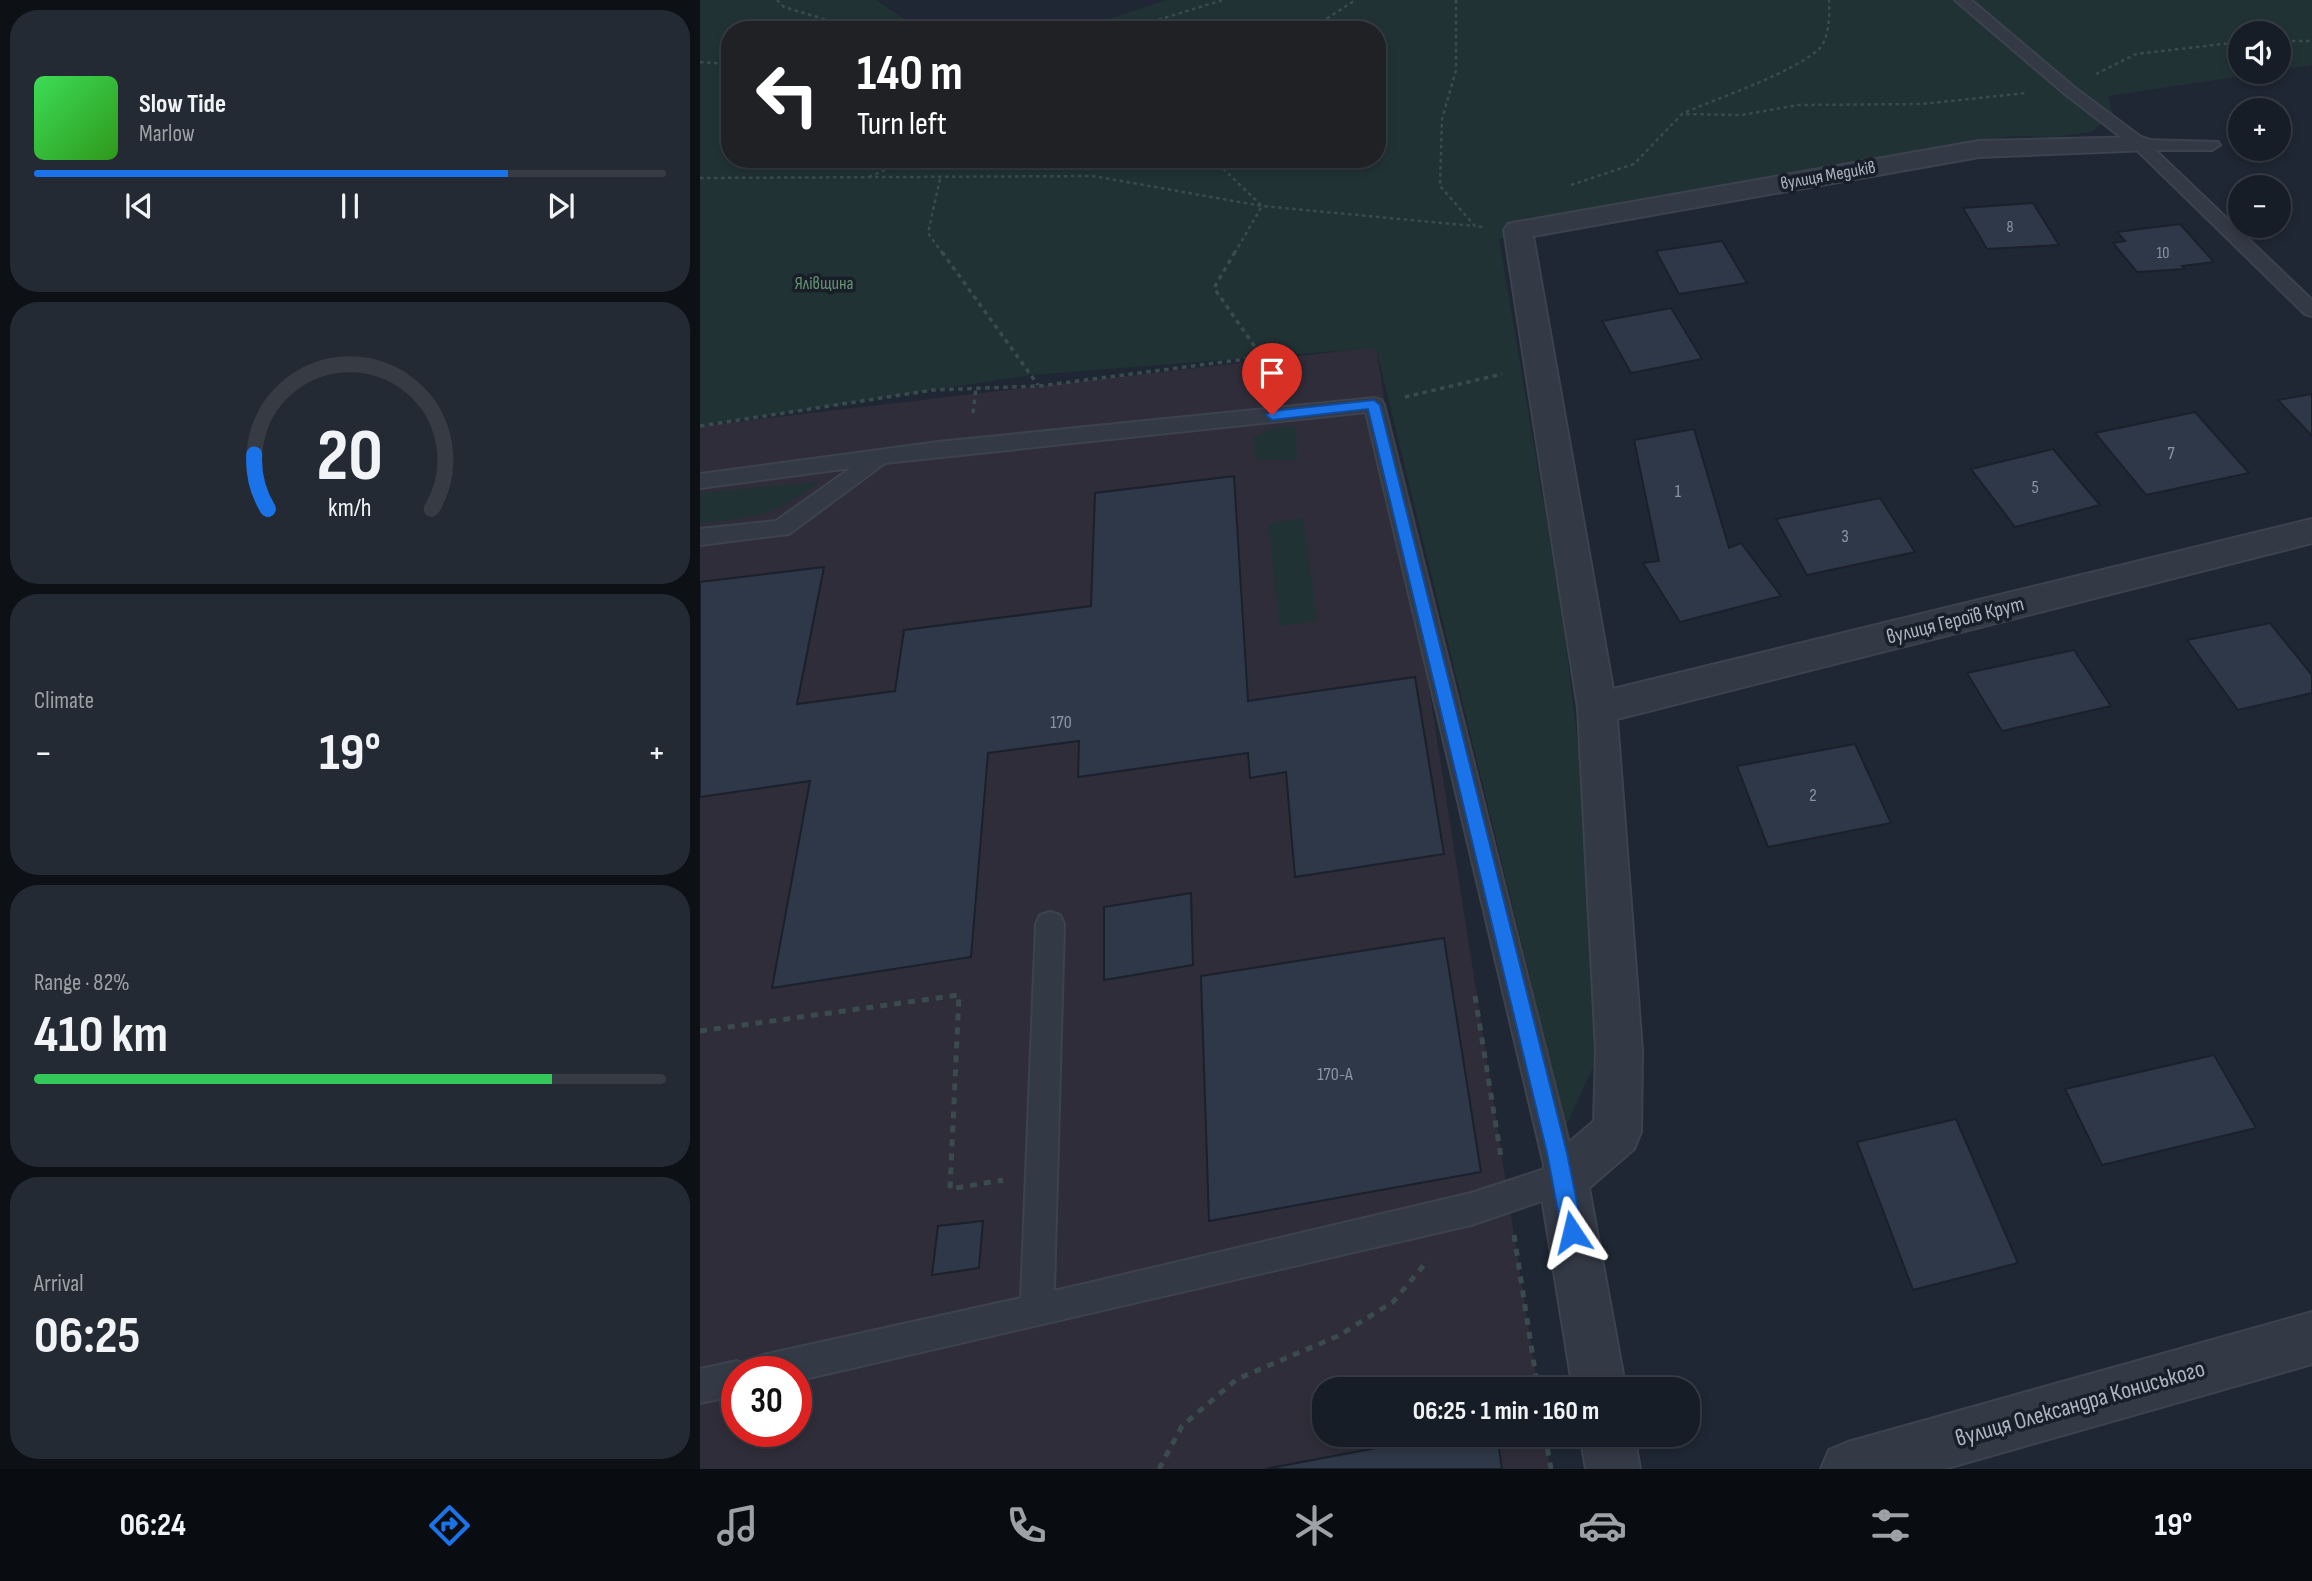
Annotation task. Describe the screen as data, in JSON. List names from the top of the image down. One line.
{"streets":{"street":["вулиця Медиків","вулиця Героїв Крут","вулиця Олександра Кониського"]},"parks":["Ялівщина"],"house_numbers":["8","10","7","5","1","3","170","2","170-А"],"page":{"map_buttons":["+","−"],"turn":["140 m","Turn left"],"song":["Slow Tide","Marlow"],"tile":["Climate",["Range · 82%","410 km"],["Arrival","06:25"]],"heat":["−","19°","+"],"limit":"30","trip":"06:25 · 1 min · 160 m","tabs":["06:24","19°"],"gauge":["20","km/h"]}}
